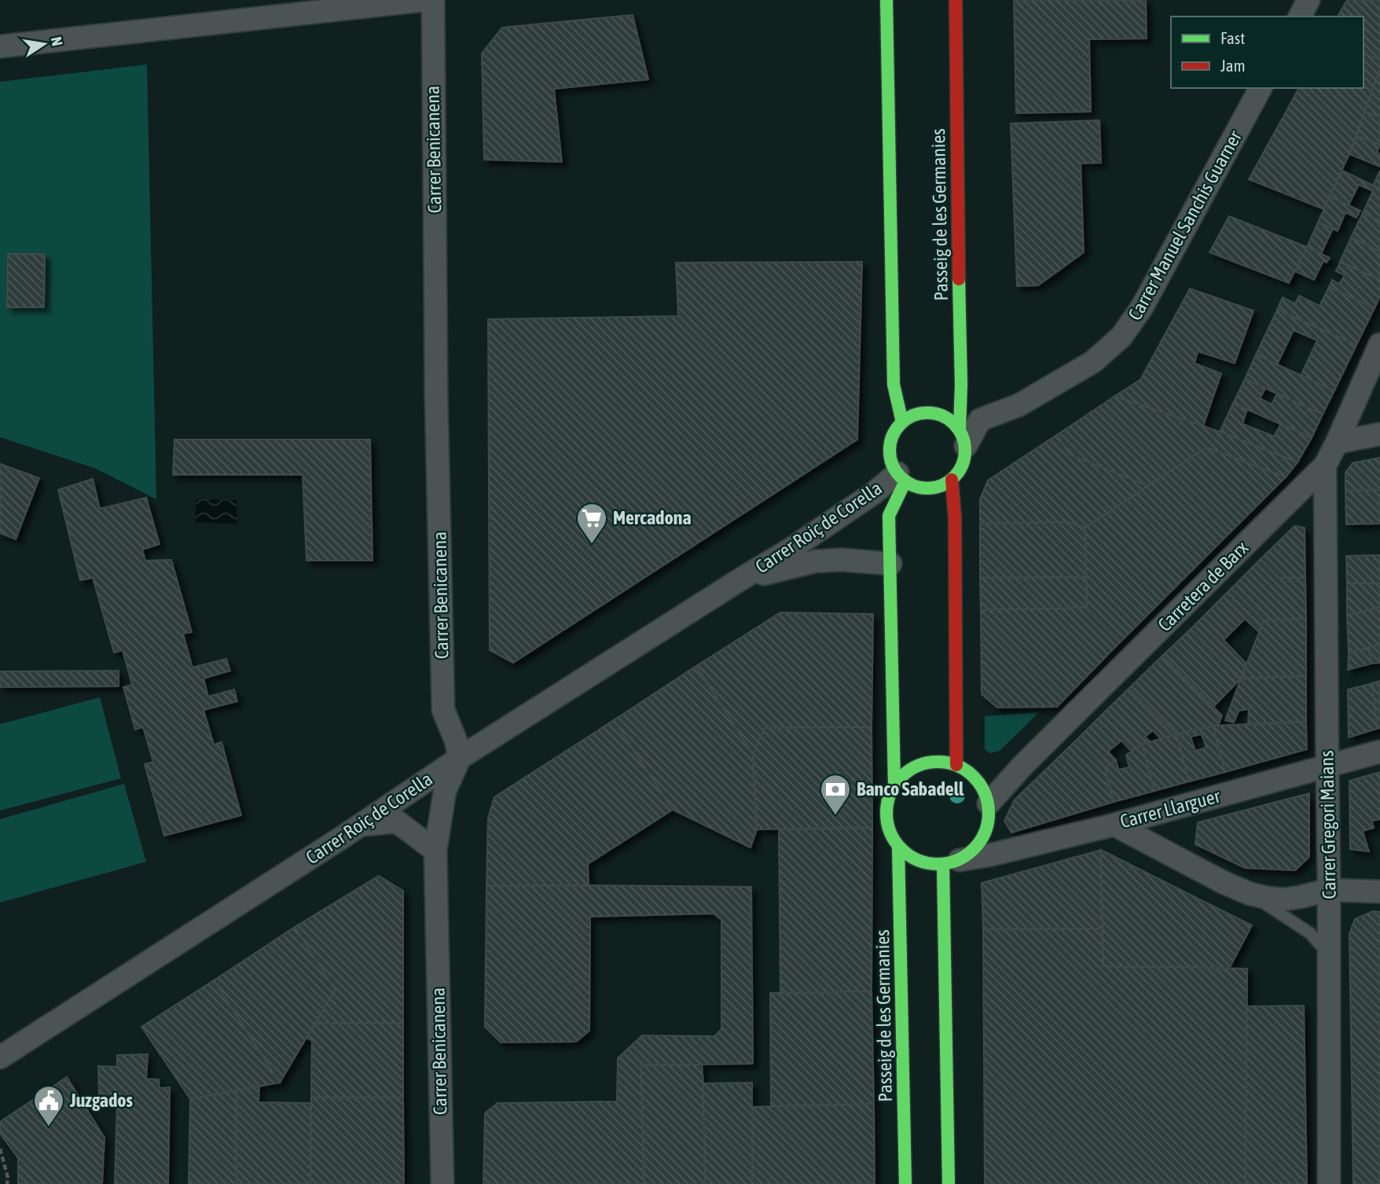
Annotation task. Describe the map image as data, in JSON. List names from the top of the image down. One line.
{"streets":{"street":["Carrer Benicanena","Passeig de les Germanies","Carrer Manuel Sanchis Guarner","Carrer Roiç de Corella","Carretera de Barx","Carrer Llarguer","Carrer Gregori Maians"]},"crossings":[["Carrer Benicanena","Carrer Roiç de Corella"],["Passeig de les Germanies","Carrer Manuel Sanchis Guarner"],["Passeig de les Germanies","Carrer Roiç de Corella"],["Passeig de les Germanies","Carretera de Barx"],["Passeig de les Germanies","Carrer Llarguer"],["Carrer Manuel Sanchis Guarner","Carrer Roiç de Corella"],["Carretera de Barx","Carrer Llarguer"],["Carretera de Barx","Carrer Gregori Maians"],["Carrer Llarguer","Carrer Gregori Maians"]],"places":{"supermarket":["Mercadona"],"bank":["Banco Sabadell"],"public building":["Juzgados"]},"legend":["Fast","Jam"],"north":"right"}
